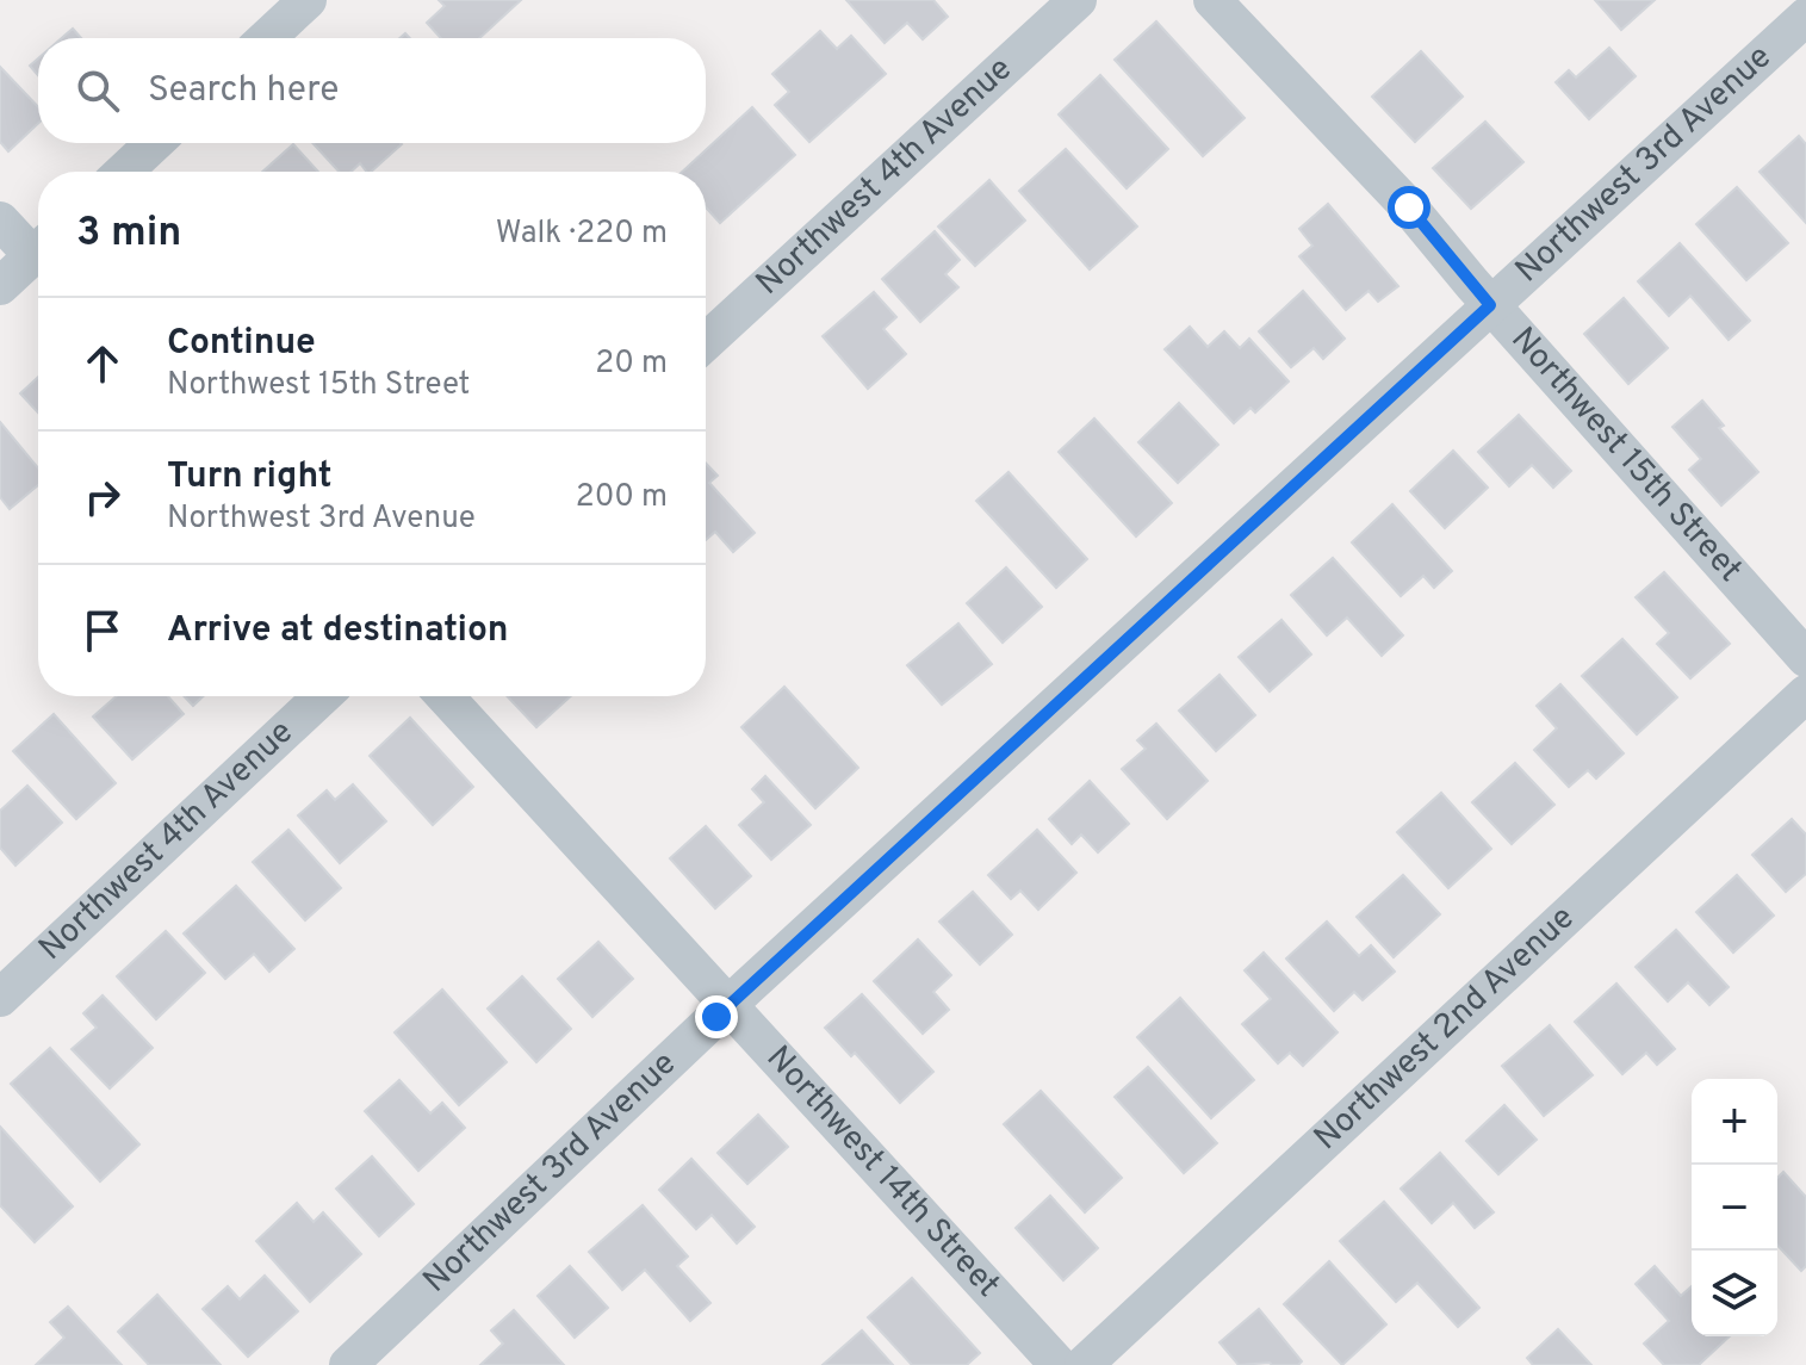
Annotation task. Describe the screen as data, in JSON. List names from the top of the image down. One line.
{"streets":{"street":["Northwest 3rd Avenue","Northwest 4th Avenue","Northwest 15th Street","Northwest 2nd Avenue","Northwest 14th Street"]},"crossings":[["Northwest 3rd Avenue","Northwest 15th Street"],["Northwest 3rd Avenue","Northwest 14th Street"]],"page":{"search":"Search here","heading":["3 min","Walk · 220 m"],"list":[["Continue","Northwest 15th Street","20 m"],["Turn right","Northwest 3rd Avenue","200 m"],"Arrive at destination"],"map_buttons":["+","−"]}}
